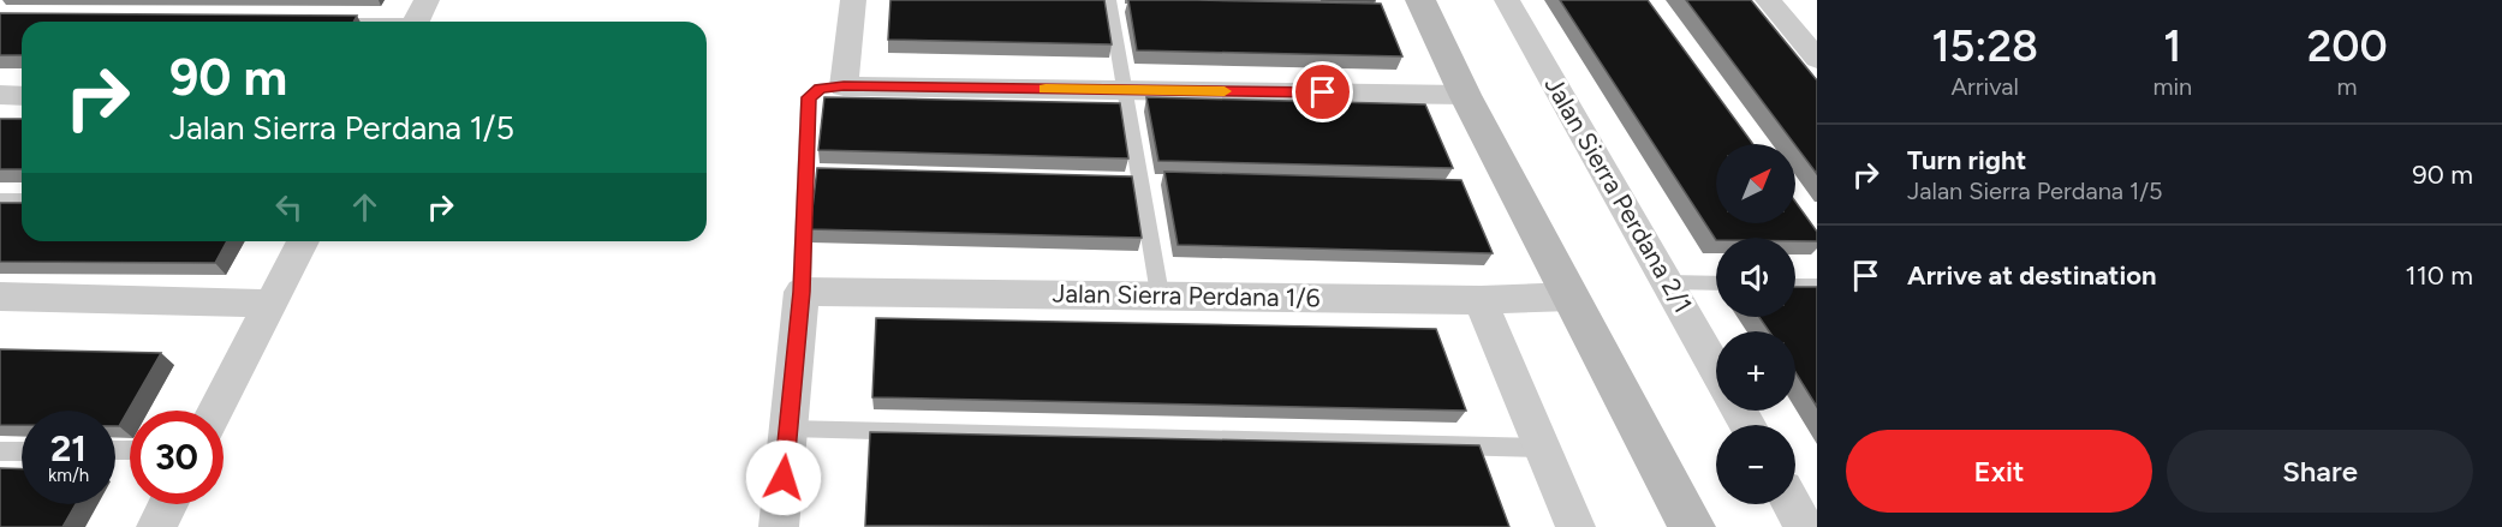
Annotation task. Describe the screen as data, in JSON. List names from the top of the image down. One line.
{"streets":{"street":["Jalan Sierra Perdana 2/1","Jalan Sierra Perdana 1/6"]},"north":"top right","page":{"eta":["15:28","Arrival","1","min","200","m"],"turn":["90 m","Jalan Sierra Perdana 1/5"],"list":[{"name":"Turn right","note":"Jalan Sierra Perdana 1/5","value":"90 m"},{"name":"Arrive at destination","value":"110 m"}],"map_buttons":["+","−"],"speed":"21 km/h","limit":"30","buttons":["Exit","Share"]}}
